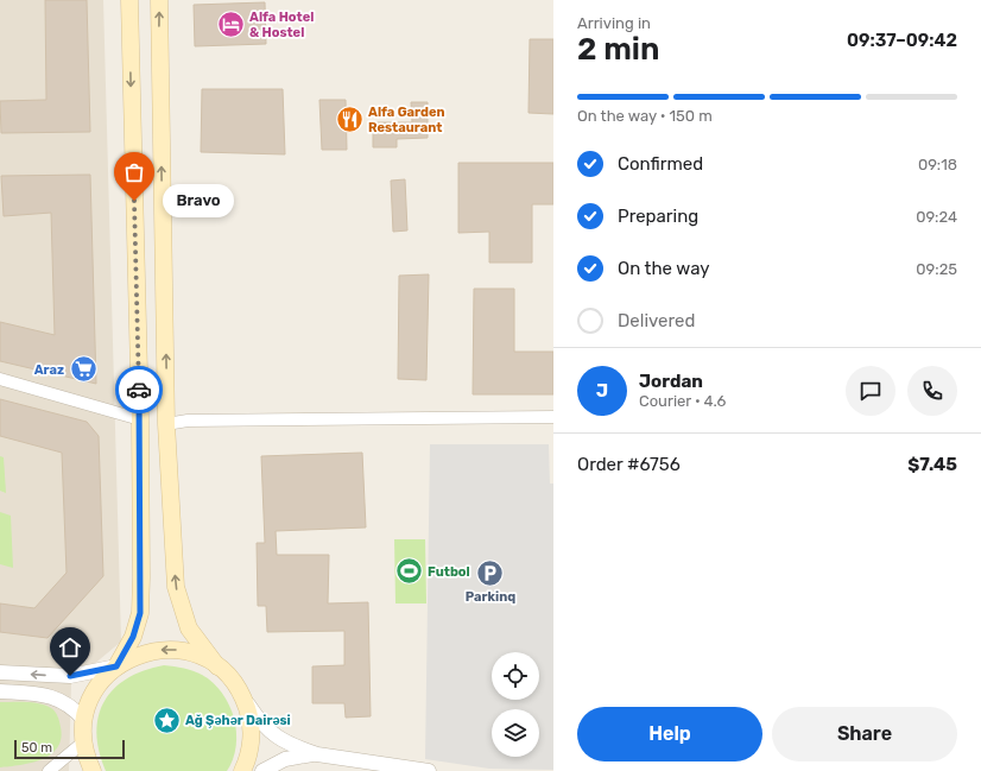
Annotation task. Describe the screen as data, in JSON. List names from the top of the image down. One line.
{"places":{"hotel":["Alfa Hotel & Hostel"],"restaurant":["Alfa Garden Restaurant"],"other":["Bravo"],"supermarket":["Araz"],"sports":["Futbol"],"parking":["Parkinq"],"place":["Ağ Şəhər Dairəsi"]},"scale_bar":"50 m","page":{"heading":["2 min","Arriving in","09:37–09:42"],"panel":["Jordan","Courier · 4.6","Order #6756","$7.45"],"bar":"On the way · 150 m","list":[["Confirmed","09:18"],["Preparing","09:24"],["On the way","09:25"],"Delivered"],"bubble":"Bravo","round":"J","buttons":["Help","Share"],"scale":"50 m"}}
